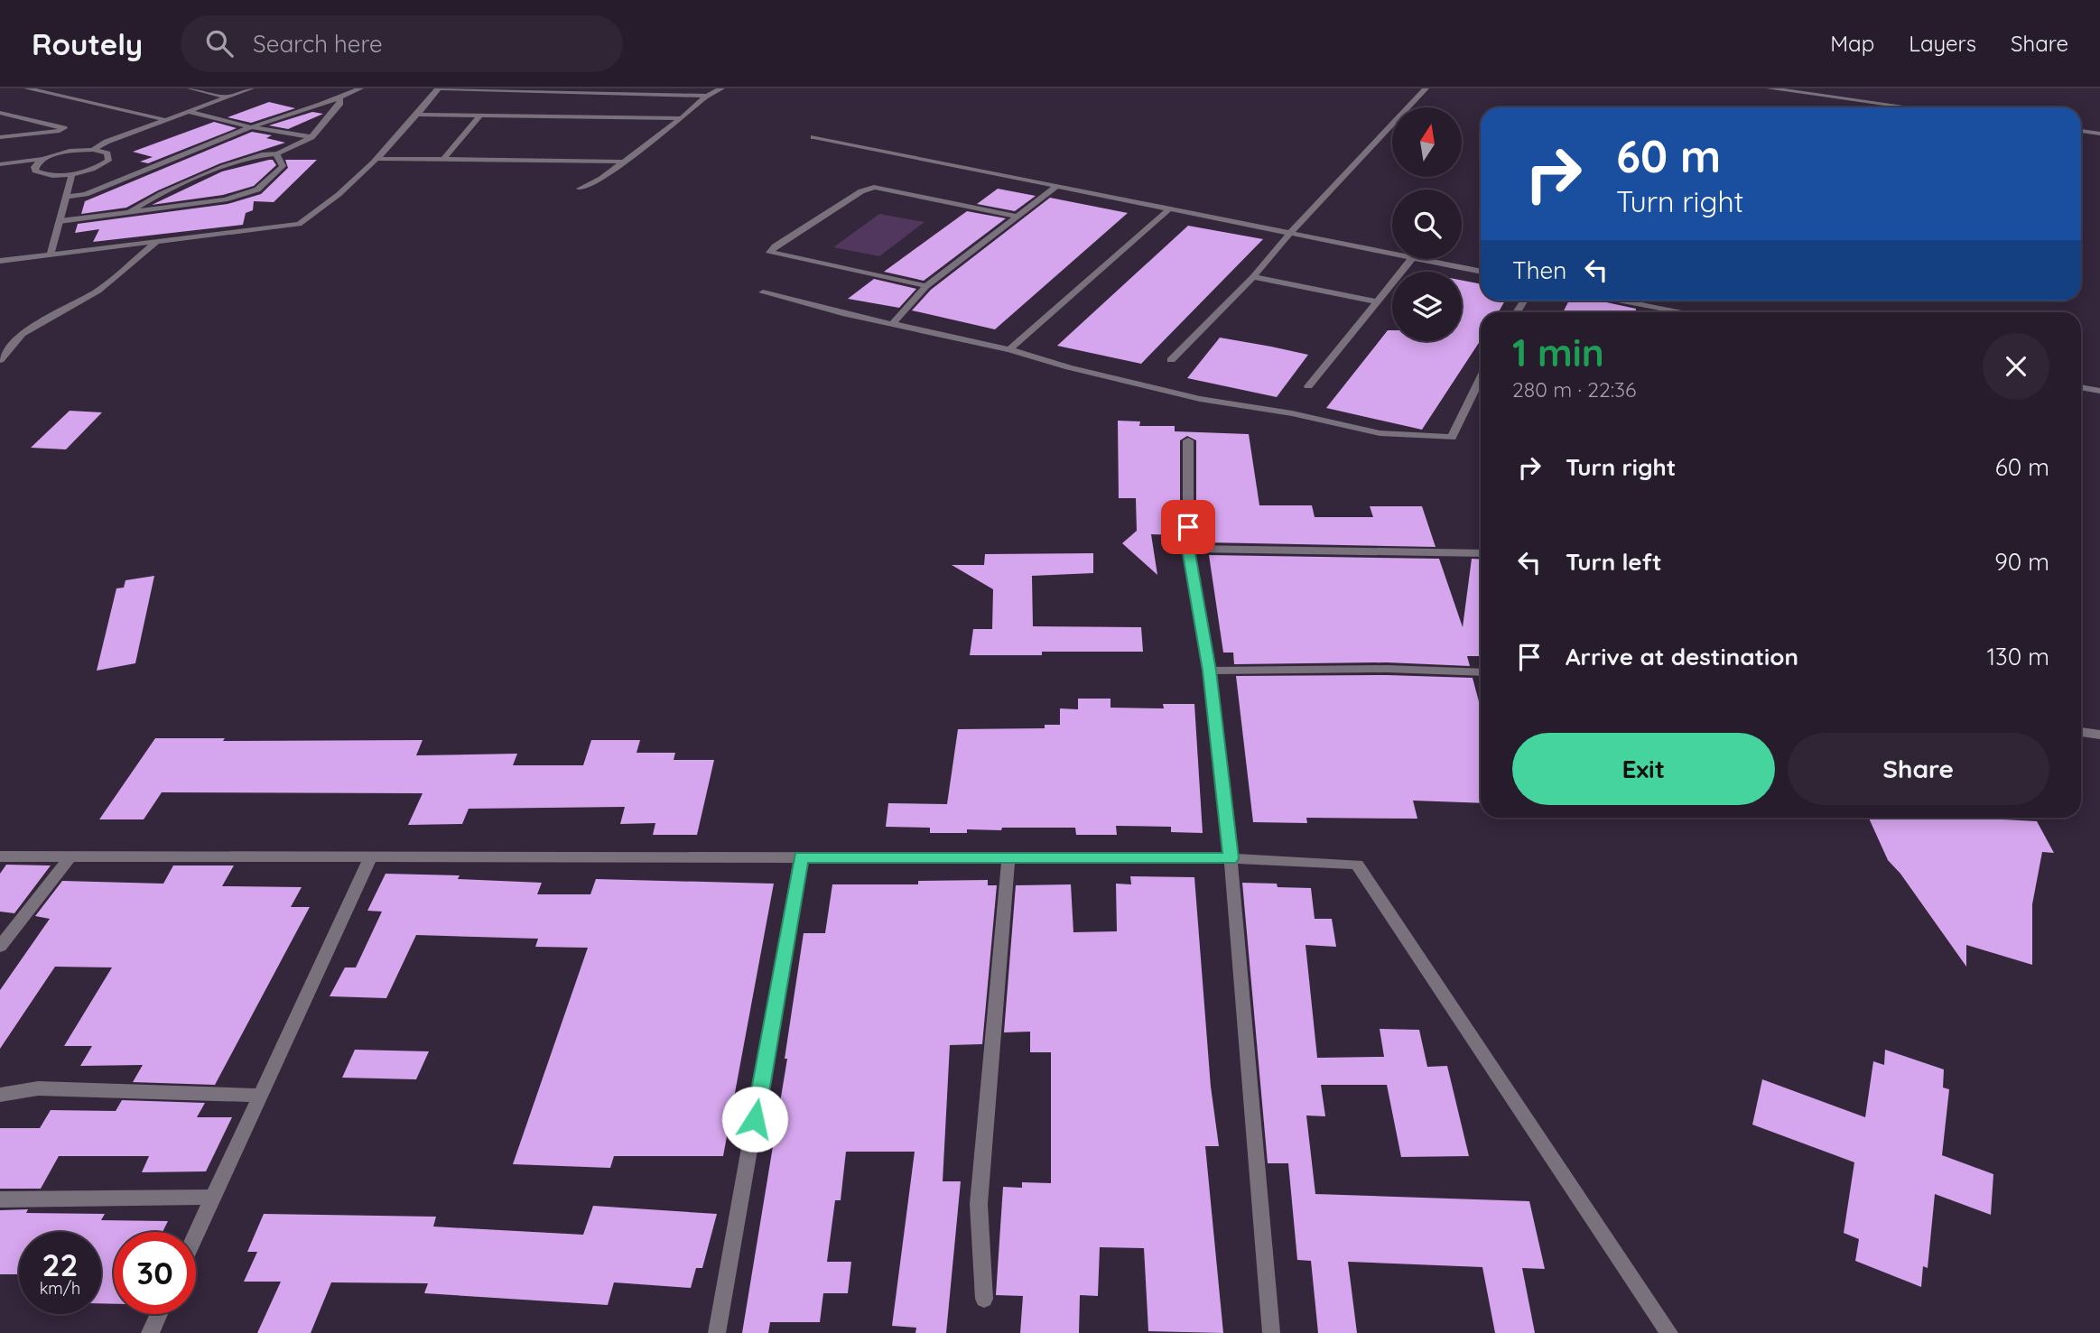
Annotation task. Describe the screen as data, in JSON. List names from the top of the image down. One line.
{"north":"top","page":{"header":"Routely","search":"Search here","nav":["Map","Layers","Share"],"turn":["60 m","Turn right"],"then":"Then","heading":["1 min","280 m · 22:36"],"list":[{"name":"Turn right","value":"60 m"},{"name":"Turn left","value":"90 m"},{"name":"Arrive at destination","value":"130 m"}],"buttons":["Exit","Share"],"speed":"22 km/h","limit":"30"}}
